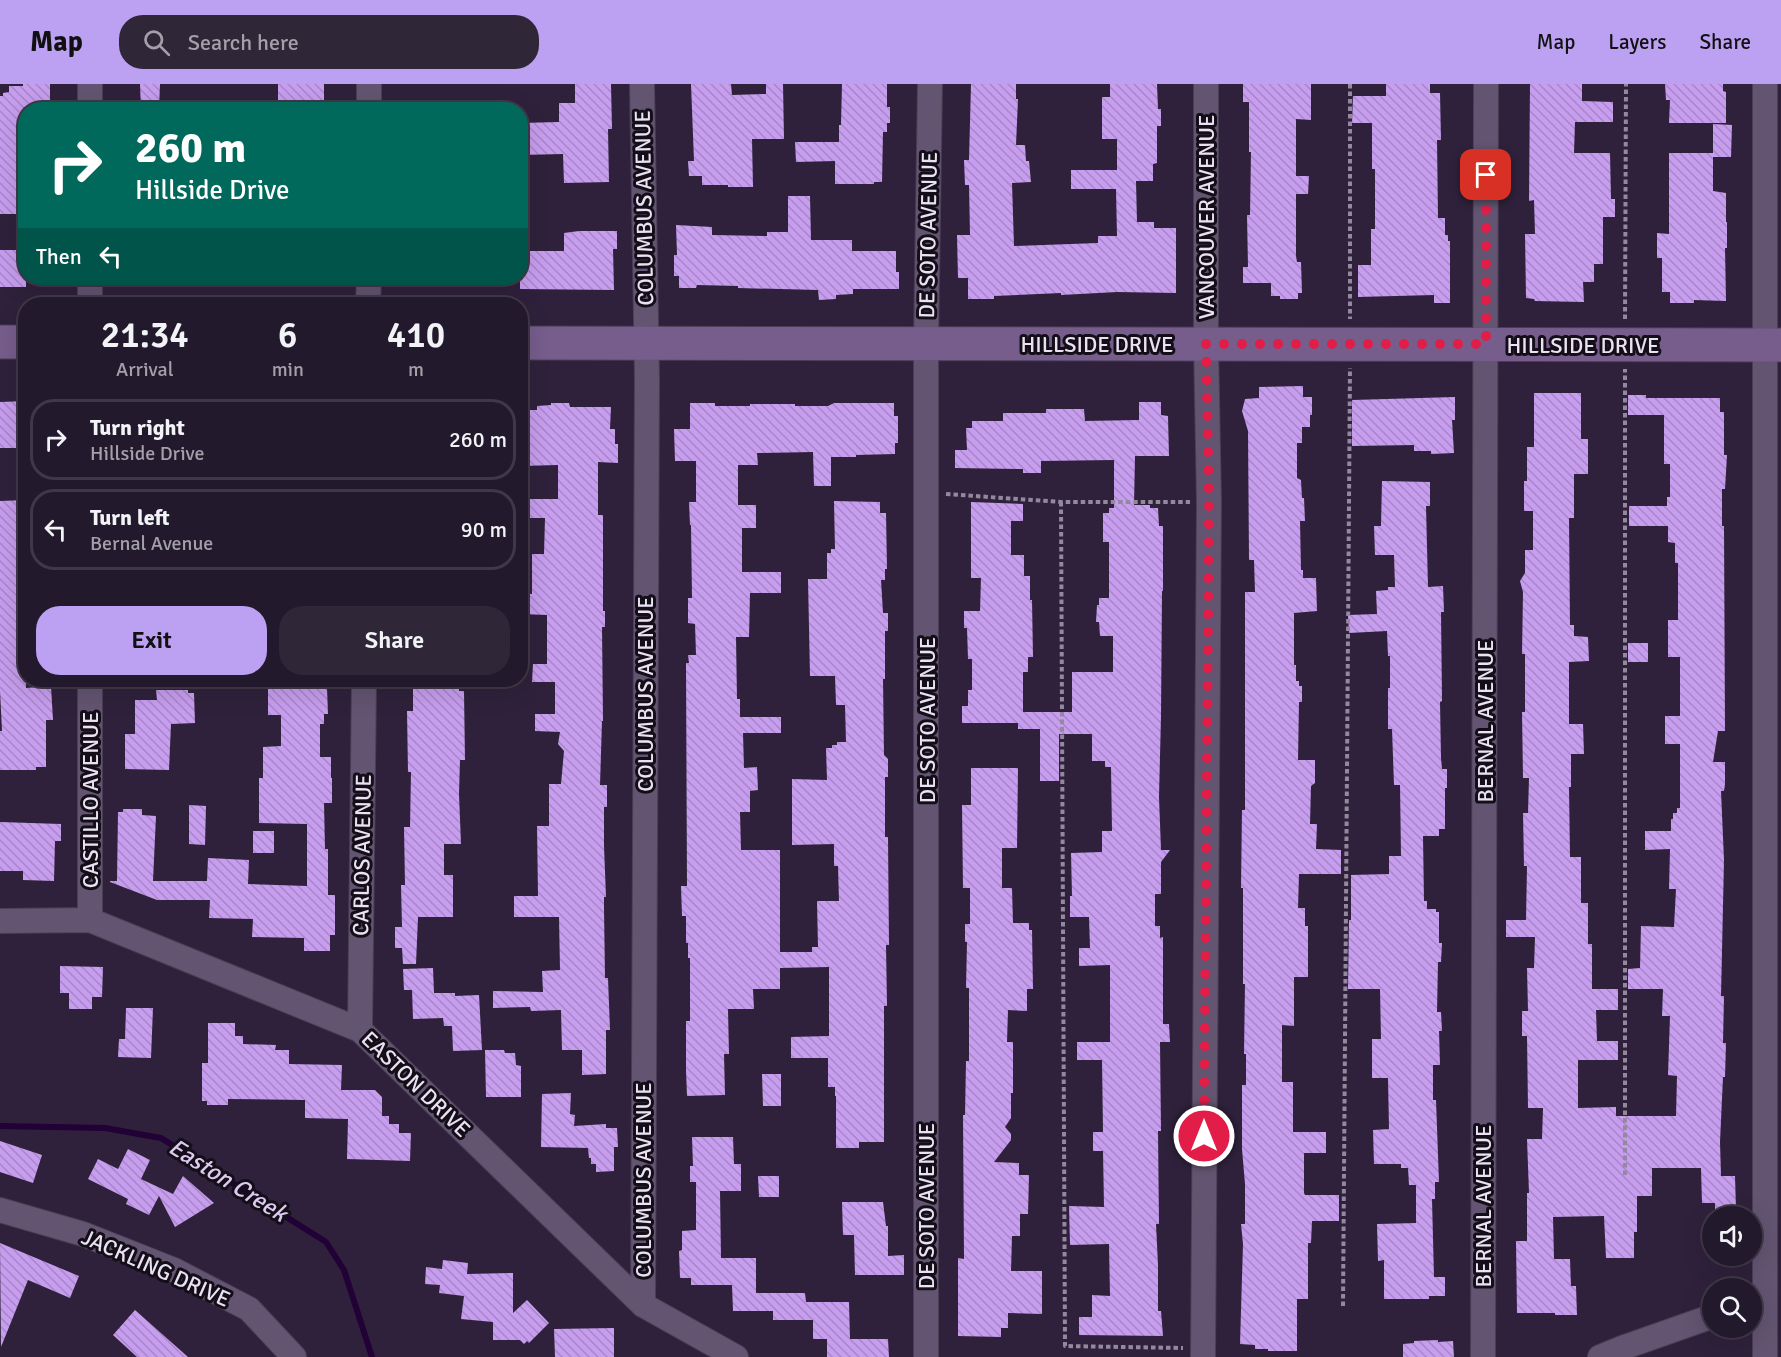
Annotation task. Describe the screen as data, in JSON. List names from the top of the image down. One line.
{"streets":{"main road":["HILLSIDE DRIVE"],"street":["COLUMBUS AVENUE","VANCOUVER AVENUE","DE SOTO AVENUE","BERNAL AVENUE","CASTILLO AVENUE","CARLOS AVENUE","EASTON DRIVE","JACKLING DRIVE"]},"crossings":[["COLUMBUS AVENUE","HILLSIDE DRIVE"],["COLUMBUS AVENUE","EASTON DRIVE"],["VANCOUVER AVENUE","HILLSIDE DRIVE"],["DE SOTO AVENUE","HILLSIDE DRIVE"],["HILLSIDE DRIVE","BERNAL AVENUE"],["CASTILLO AVENUE","EASTON DRIVE"],["CARLOS AVENUE","EASTON DRIVE"]],"water":["Easton Creek"],"page":{"header":"Map","search":"Search here","nav":["Map","Layers","Share"],"turn":["260 m","Hillside Drive"],"then":"Then","eta":["21:34","Arrival","6","min","410","m"],"list":[{"name":"Turn right","note":"Hillside Drive","value":"260 m"},{"name":"Turn left","note":"Bernal Avenue","value":"90 m"}],"buttons":["Exit","Share"]}}
